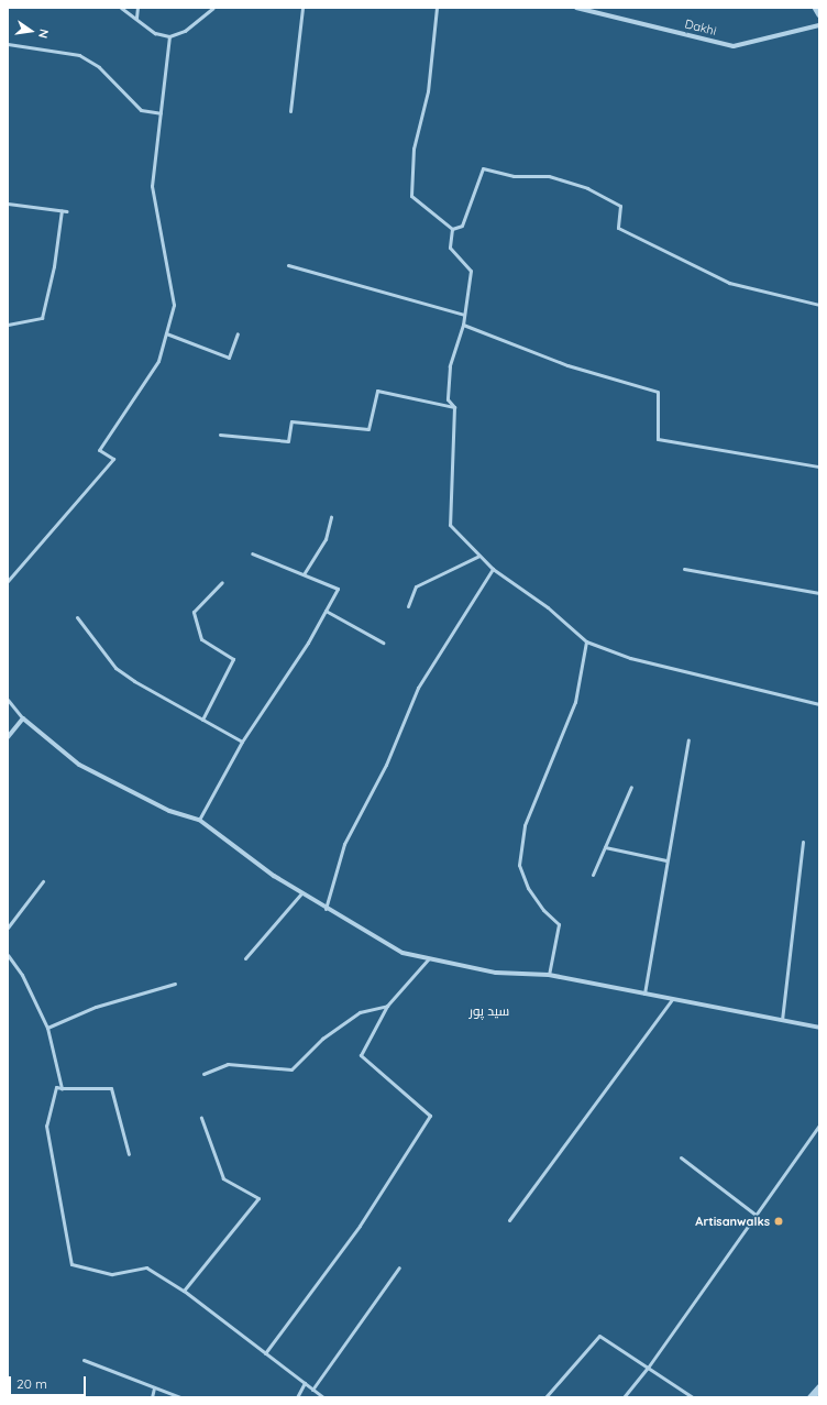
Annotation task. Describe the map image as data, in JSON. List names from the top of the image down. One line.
{"streets":{"street":["Dakhi"]},"districts":["سید پور"],"places":["Artisanwalks"],"scale_bar":"20 m","north":"right"}
